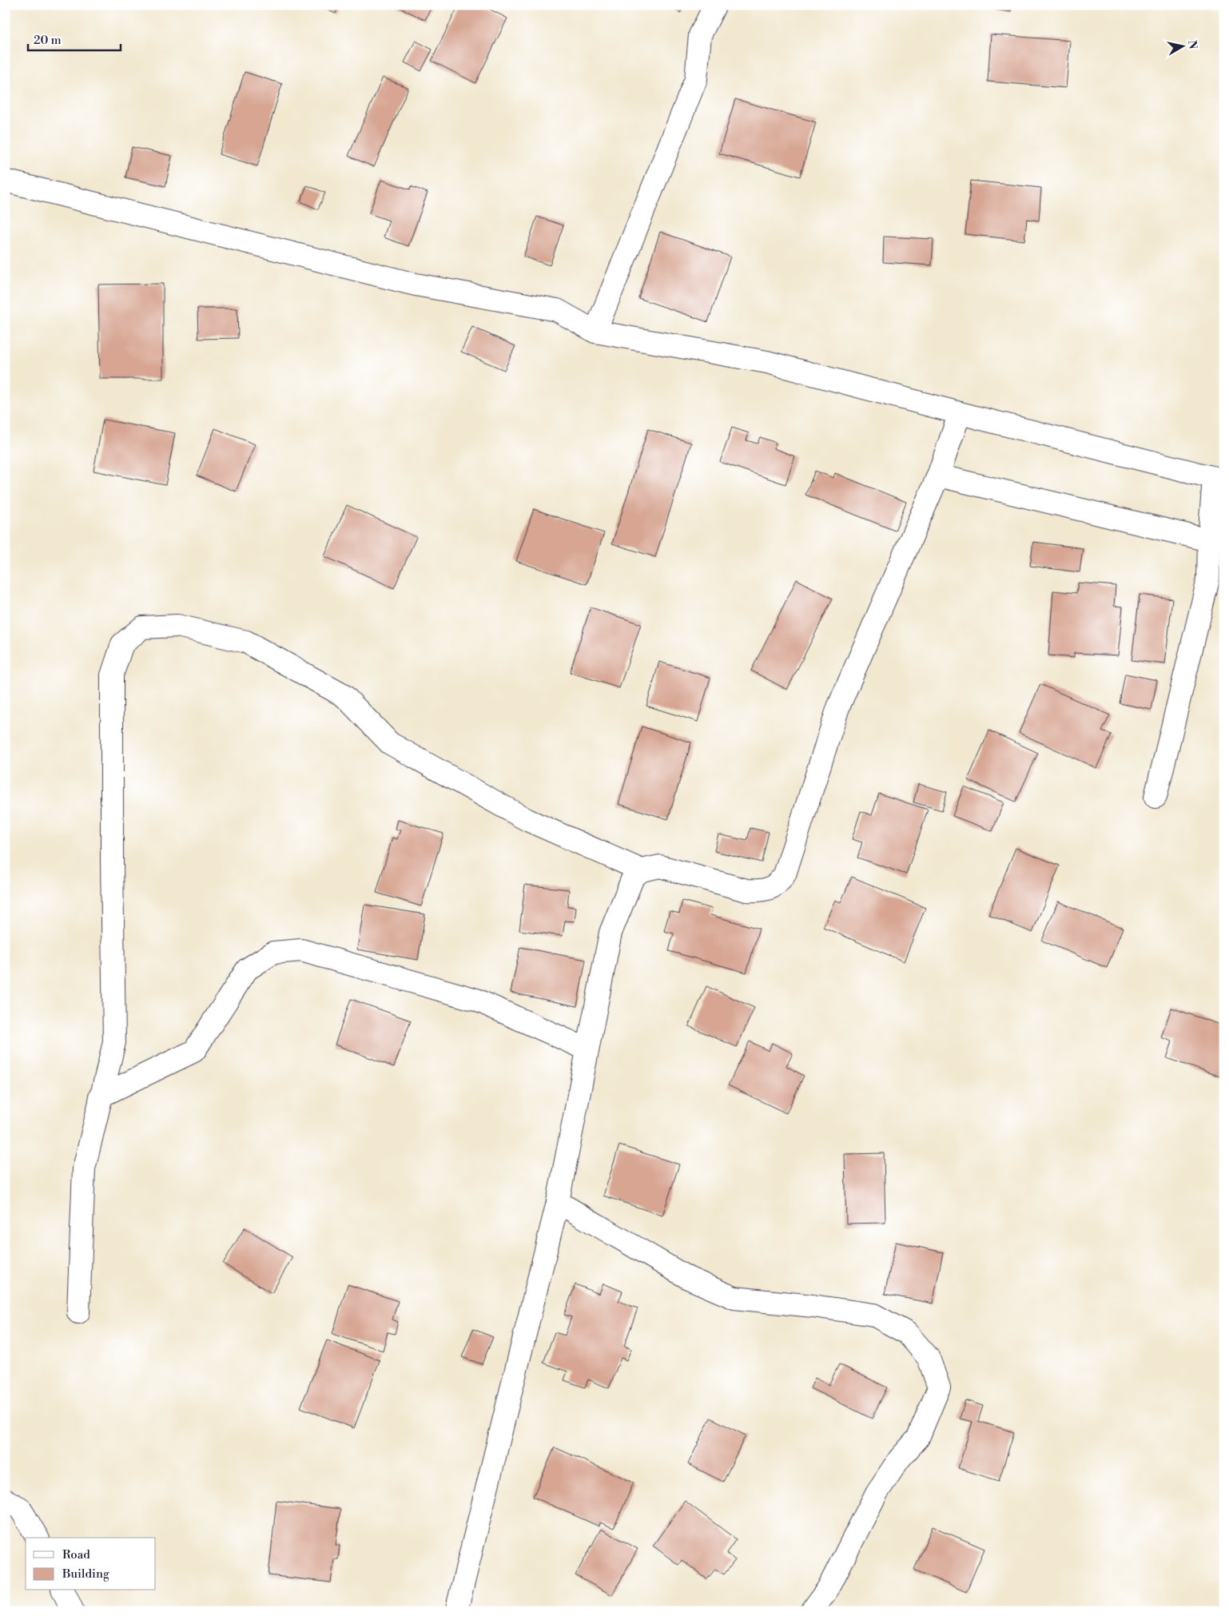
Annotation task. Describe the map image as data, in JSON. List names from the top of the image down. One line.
{"legend":["Road","Building"],"scale_bar":"20 m","north":"right"}
